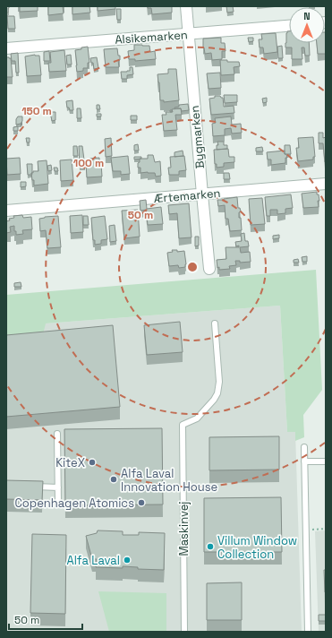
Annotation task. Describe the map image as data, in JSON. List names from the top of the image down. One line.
{"streets":{"street":["Alsikemarken","Bygmarken","Ærtemarken"],"lane":["Maskinvej"]},"crossings":[["Alsikemarken","Bygmarken"],["Bygmarken","Ærtemarken"]],"places":["KiteX","Alfa Laval Innovation House","Copenhagen Atomics","Villum Window Collection","Alfa Laval"],"scale_bar":"50 m","north":"top","rings":["150 m","100 m","50 m"]}
